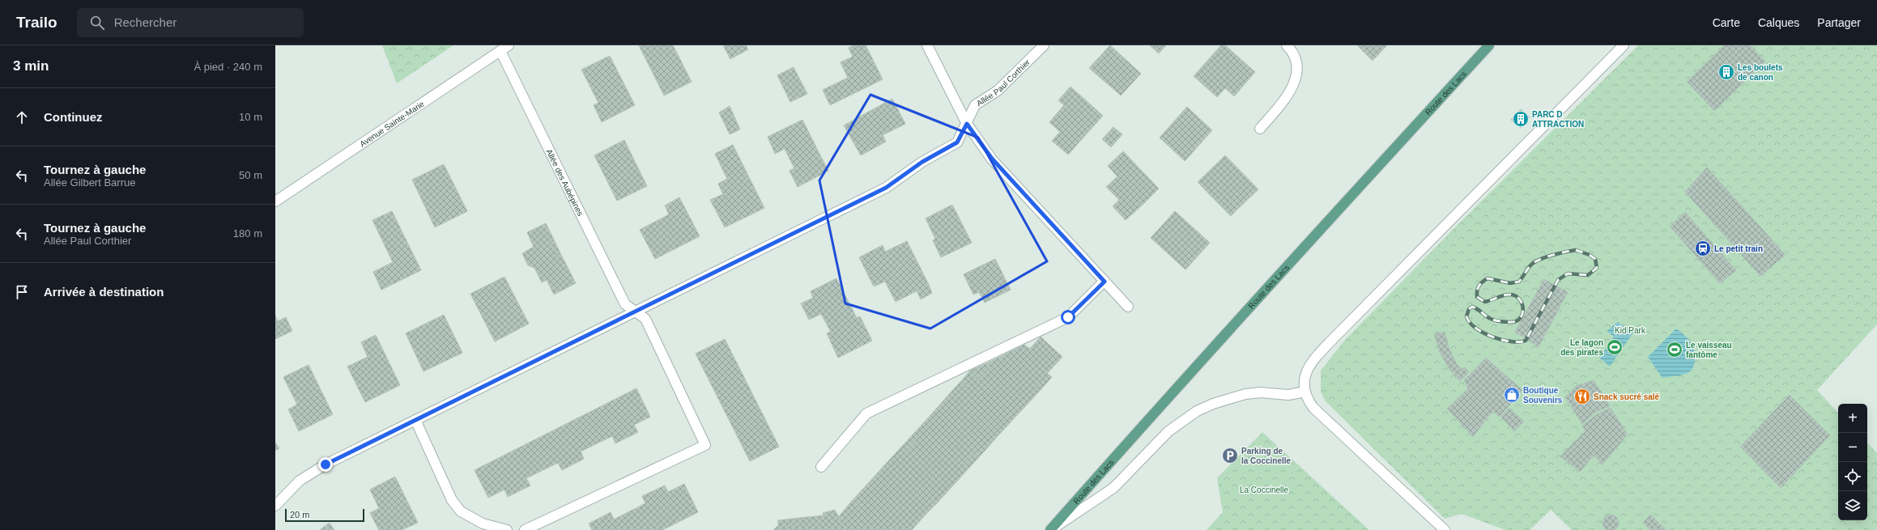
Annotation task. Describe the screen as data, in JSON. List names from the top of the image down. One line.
{"streets":{"main road":["Route des Lacs"],"street":["Allée Paul Corthier","Avenue Sainte-Marie","Allée des Aubépines"]},"crossings":[["Allée Paul Corthier","Allée des Aubépines"],["Avenue Sainte-Marie","Allée des Aubépines"]],"parks":["Kid Park","La Coccinelle"],"places":{"building":["Les boulets de canon","PARC D ATTRACTION"],"station":["Le petit train"],"sports":["Le lagon des pirates","Le vaisseau fantôme"],"shop":["Boutique Souvenirs"],"restaurant":["Snack sucré salé"],"parking":["Parking de la Coccinelle"]},"scale_bar":"20 m","page":{"header":"Trailo","search":"Rechercher","nav":["Carte","Calques","Partager"],"heading":["3 min","À pied · 240 m"],"list":[["Continuez","10 m"],["Tournez à gauche","Allée Gilbert Barrue","50 m"],["Tournez à gauche","Allée Paul Corthier","180 m"],"Arrivée à destination"],"map_buttons":["+","−"],"scale":"20 m"}}
